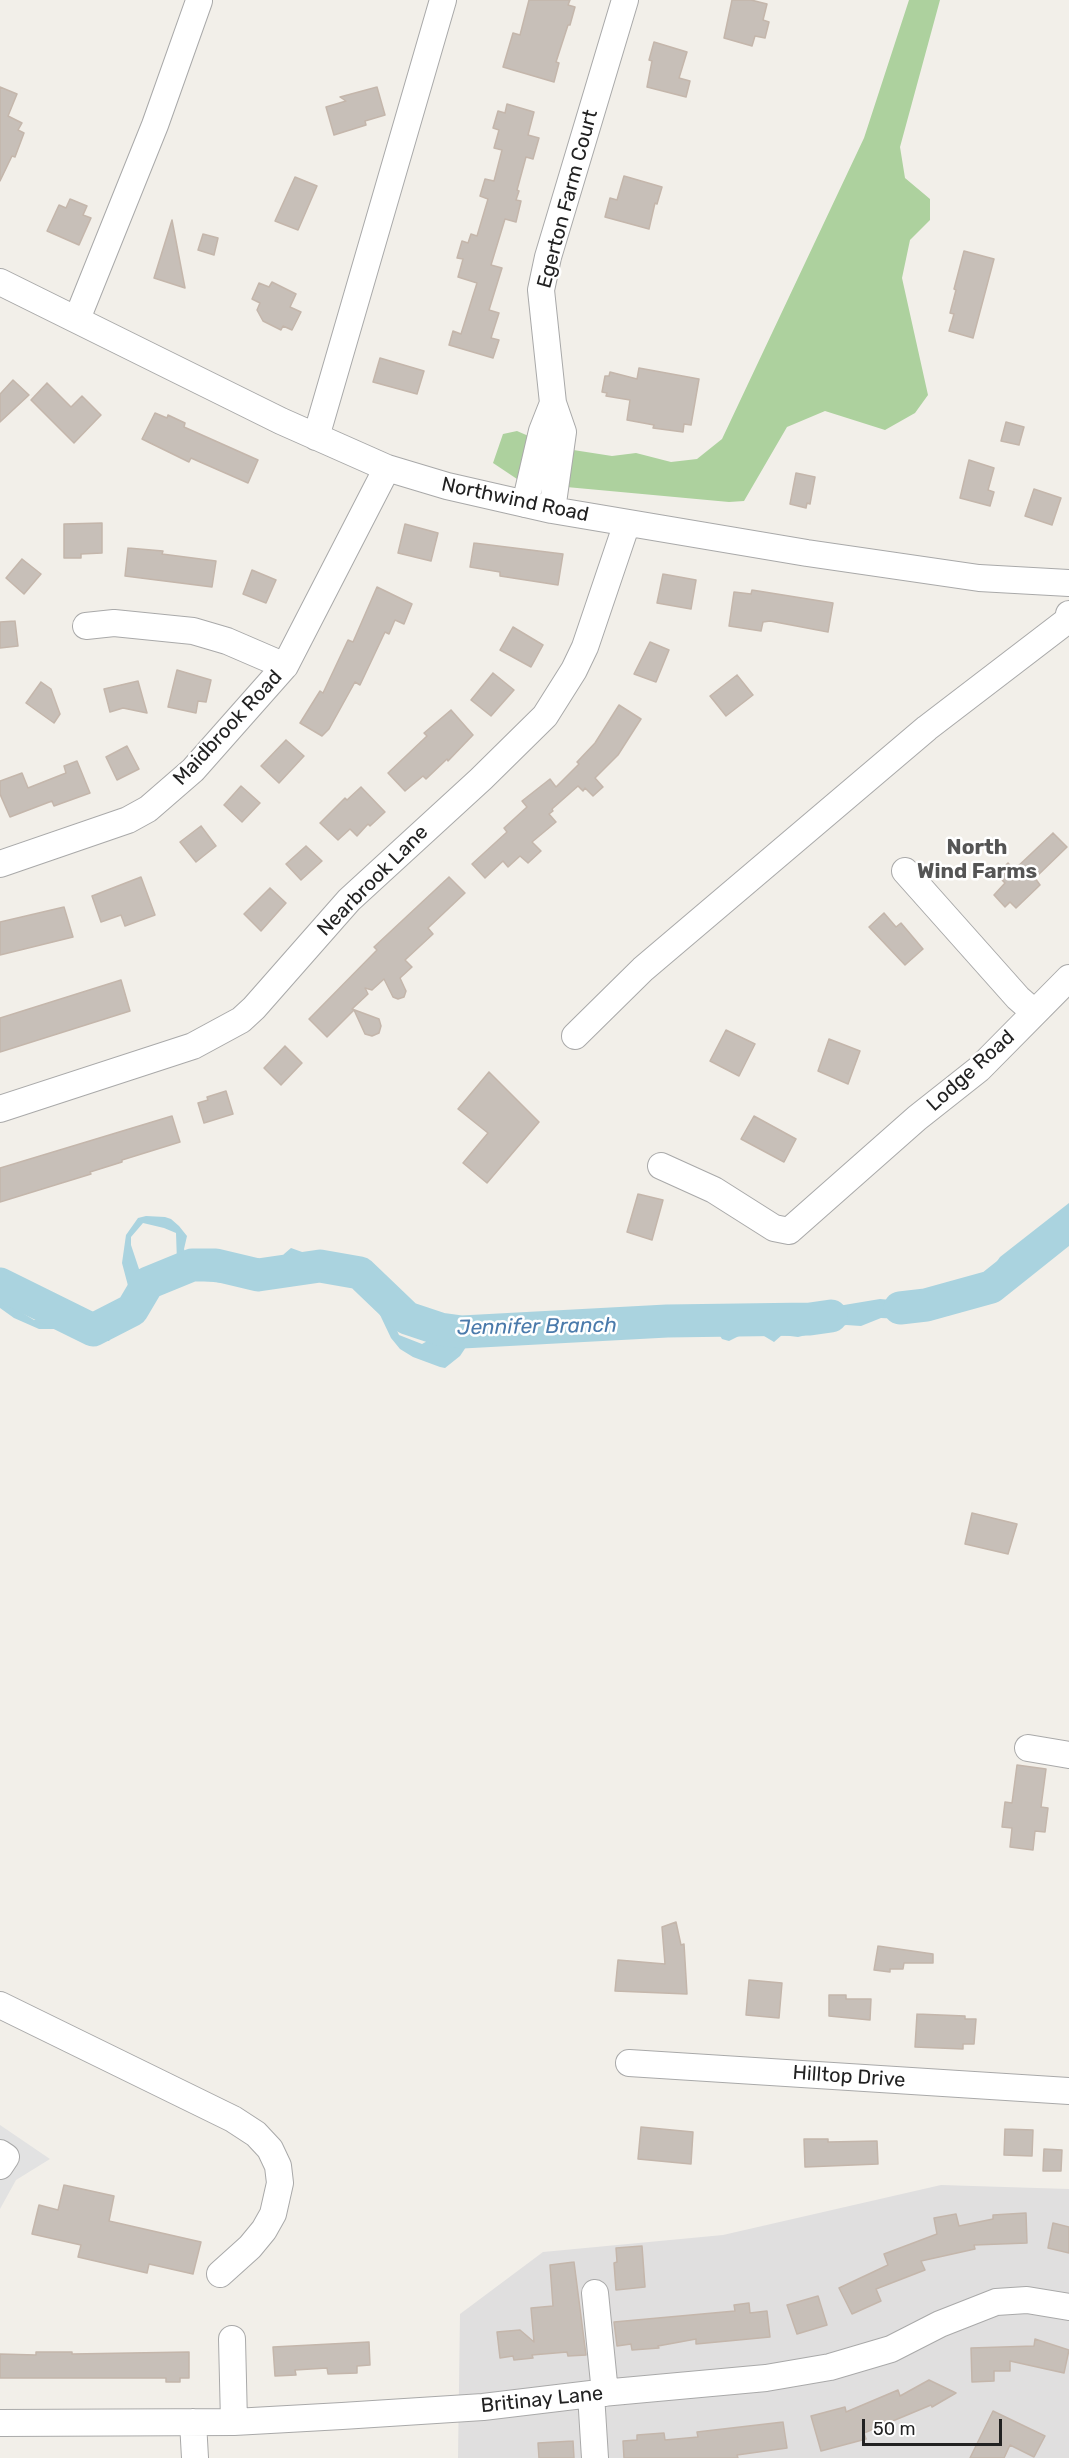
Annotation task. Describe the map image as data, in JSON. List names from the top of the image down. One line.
{"streets":{"street":["Egerton Farm Court","Northwind Road","Maidbrook Road","Nearbrook Lane","Lodge Road","Hilltop Drive","Britinay Lane"]},"crossings":[["Egerton Farm Court","Northwind Road"],["Northwind Road","Maidbrook Road"],["Northwind Road","Nearbrook Lane"]],"districts":["North Wind Farms"],"water":["Jennifer Branch"],"scale_bar":"50 m"}
